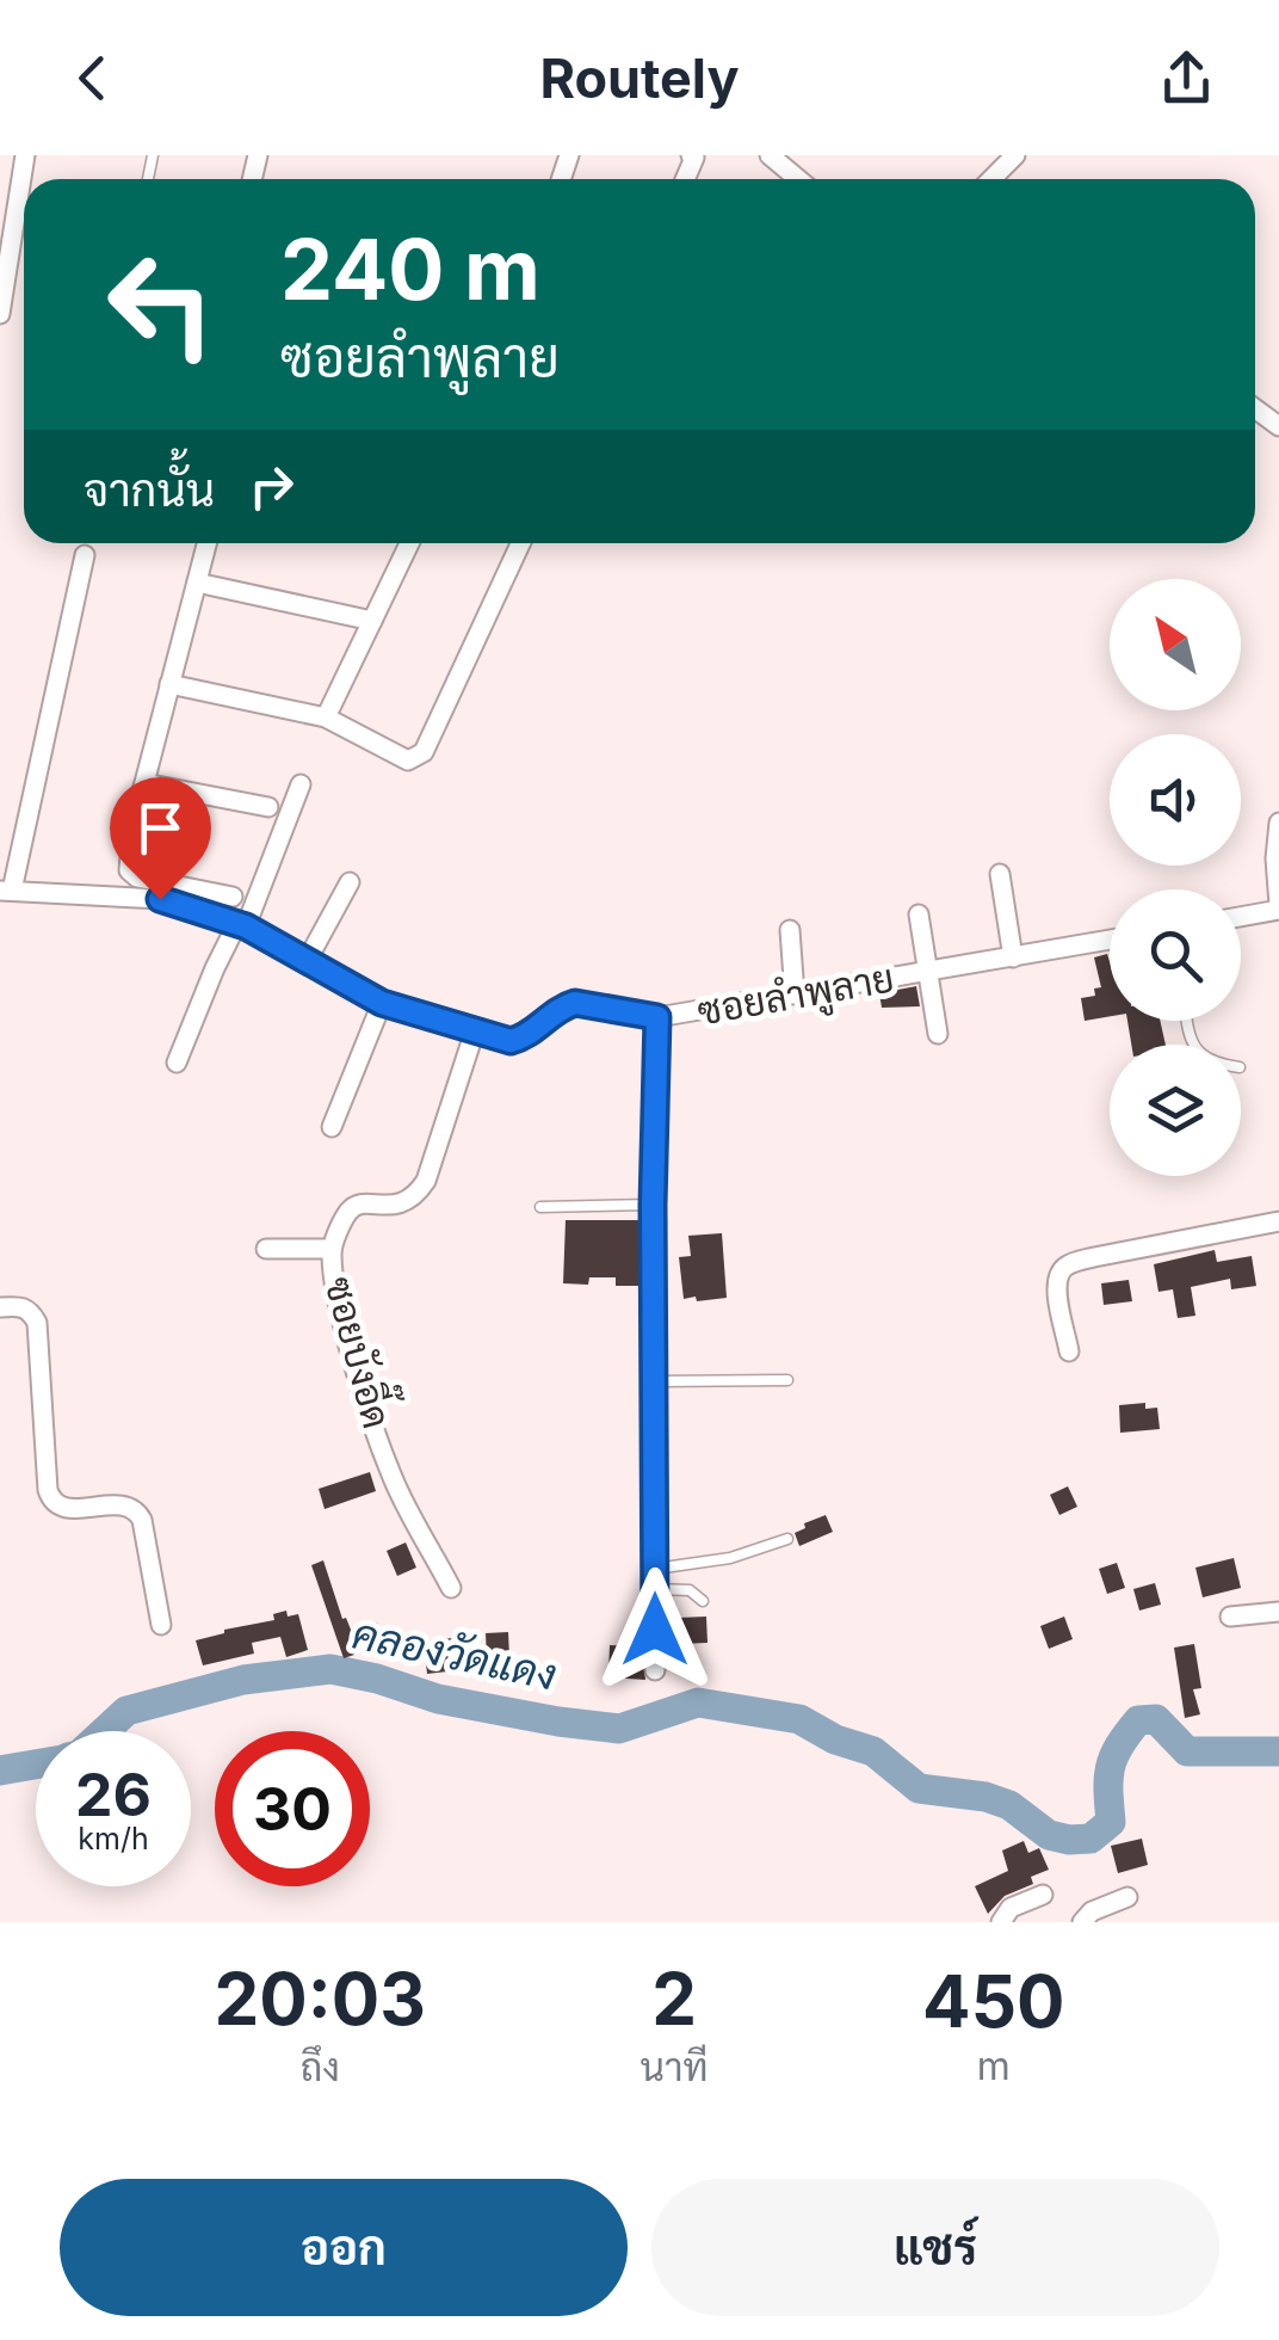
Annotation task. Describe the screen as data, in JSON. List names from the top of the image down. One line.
{"streets":{"street":["ซอยลำพูลาย","ซอยบังอี๊ด"]},"crossings":[["ซอยลำพูลาย","ซอยบังอี๊ด"]],"water":["คลองวัดแดง"],"north":"top left","page":{"header":"Routely","turn":["240 m","ซอยลำพูลาย"],"then":"จากนั้น","speed":"26 km/h","limit":"30","eta":["20:03","ถึง","2","นาที","450","m"],"buttons":["ออก","แชร์"]}}
